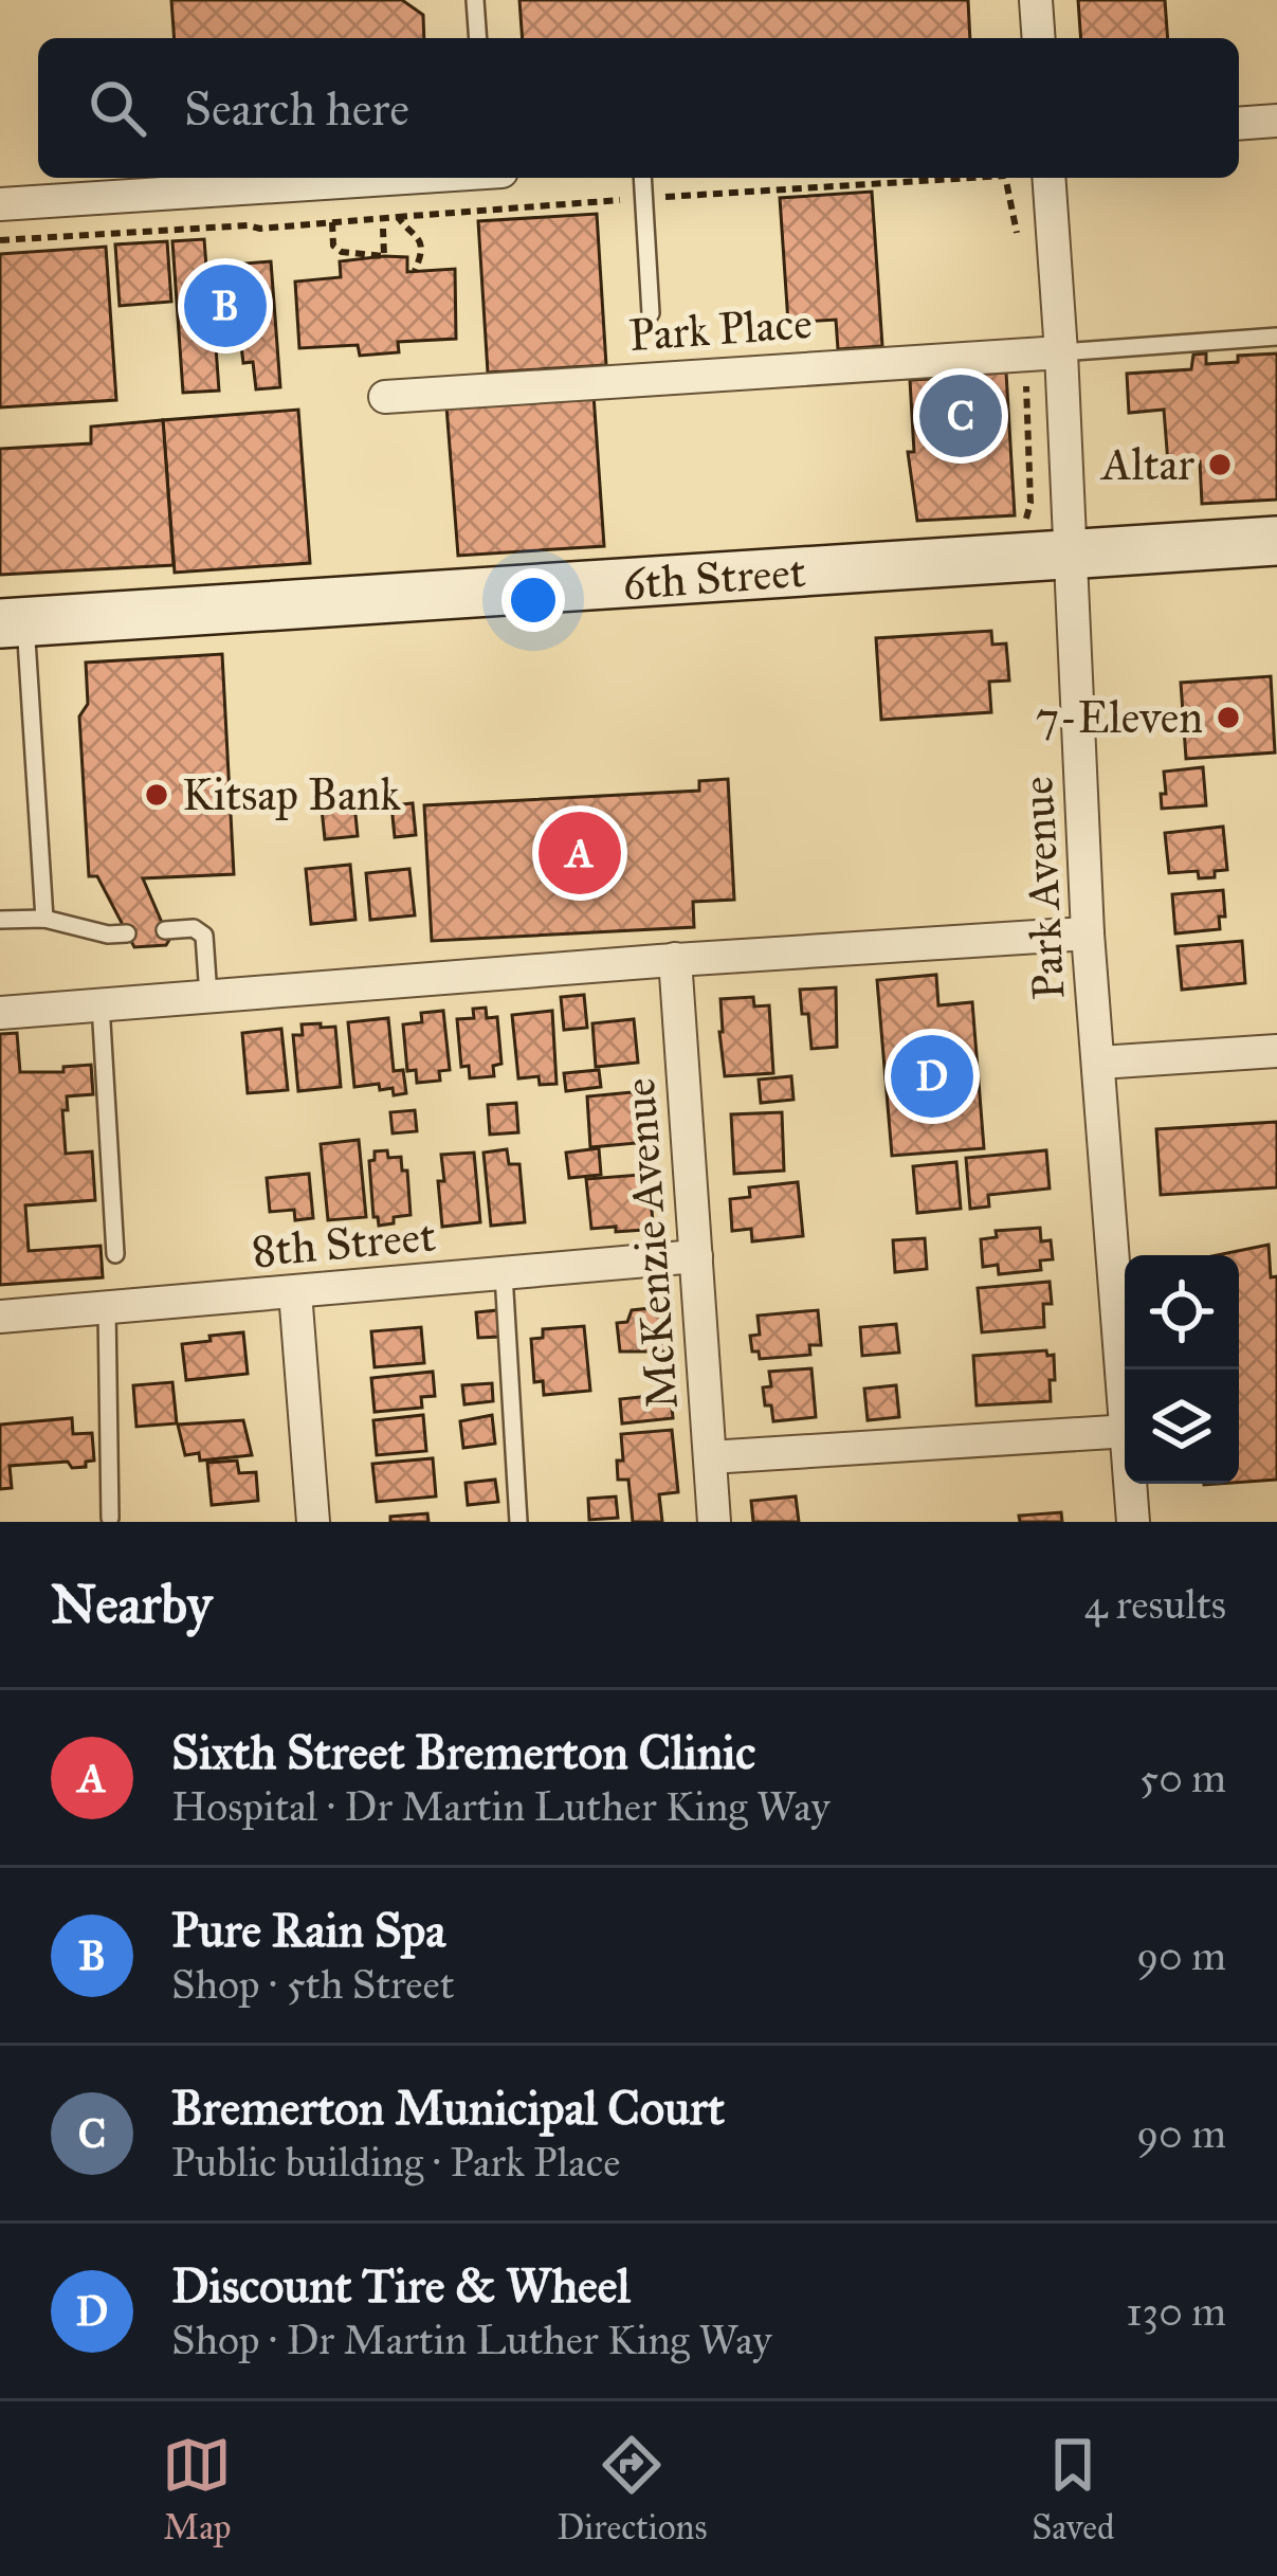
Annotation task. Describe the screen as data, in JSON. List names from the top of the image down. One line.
{"streets":{"main road":["6th Street"],"street":["Park Place","Park Avenue","8th Street","McKenzie Avenue"]},"crossings":[["Park Place","Park Avenue"],["6th Street","Park Avenue"],["8th Street","McKenzie Avenue"]],"places":["Altar","7-Eleven","Kitsap Bank"],"page":{"search":"Search here","pins":["B","C","A","D"],"heading":["Nearby","4 results"],"list":[{"mark":"A","name":"Sixth Street Bremerton Clinic","note":"Hospital · Dr Martin Luther King Way","value":"50 m"},{"mark":"B","name":"Pure Rain Spa","note":"Shop · 5th Street","value":"90 m"},{"mark":"C","name":"Bremerton Municipal Court","note":"Public building · Park Place","value":"90 m"},{"mark":"D","name":"Discount Tire & Wheel","note":"Shop · Dr Martin Luther King Way","value":"130 m"}],"nav":["Map","Directions","Saved"]}}
